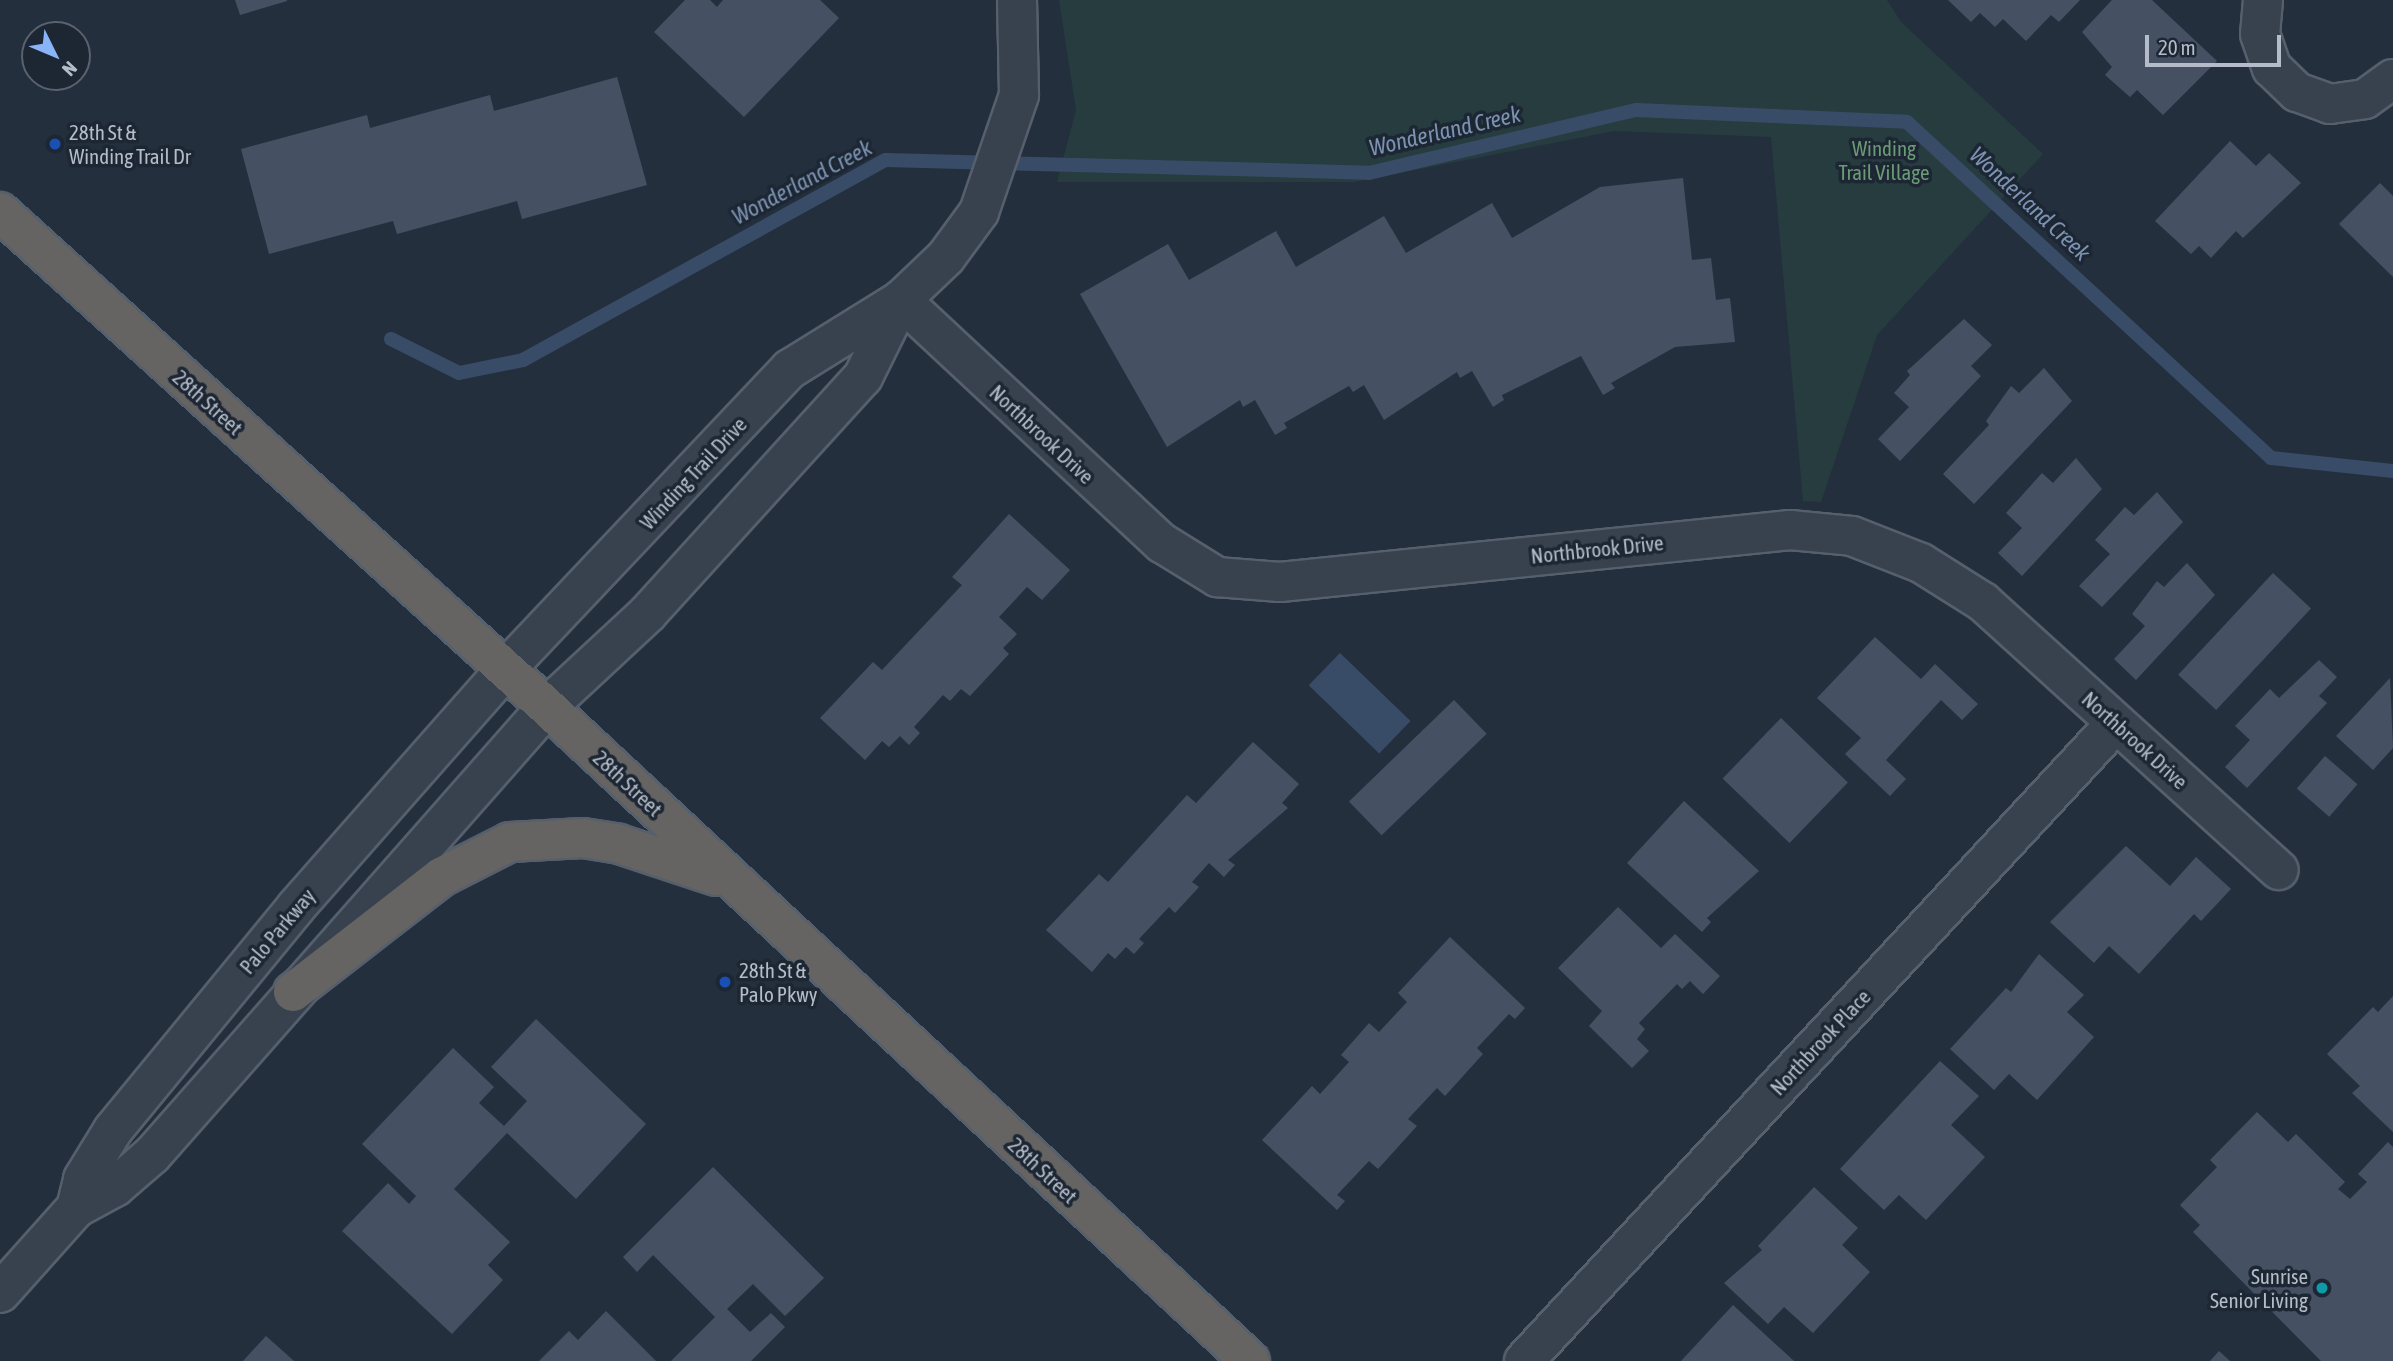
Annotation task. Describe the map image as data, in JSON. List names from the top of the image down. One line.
{"streets":{"highway":["28th Street"],"street":["Northbrook Drive","Winding Trail Drive","Palo Parkway","Northbrook Place"]},"crossings":[["28th Street","Winding Trail Drive"],["28th Street","Palo Parkway"],["Northbrook Drive","Winding Trail Drive"],["Northbrook Drive","Northbrook Place"],["Winding Trail Drive","Palo Parkway"]],"water":["Wonderland Creek"],"parks":["Winding Trail Village"],"places":["28th St & Winding Trail Dr","28th St & Palo Pkwy","Sunrise Senior Living"],"scale_bar":"20 m","north":"bottom right"}
